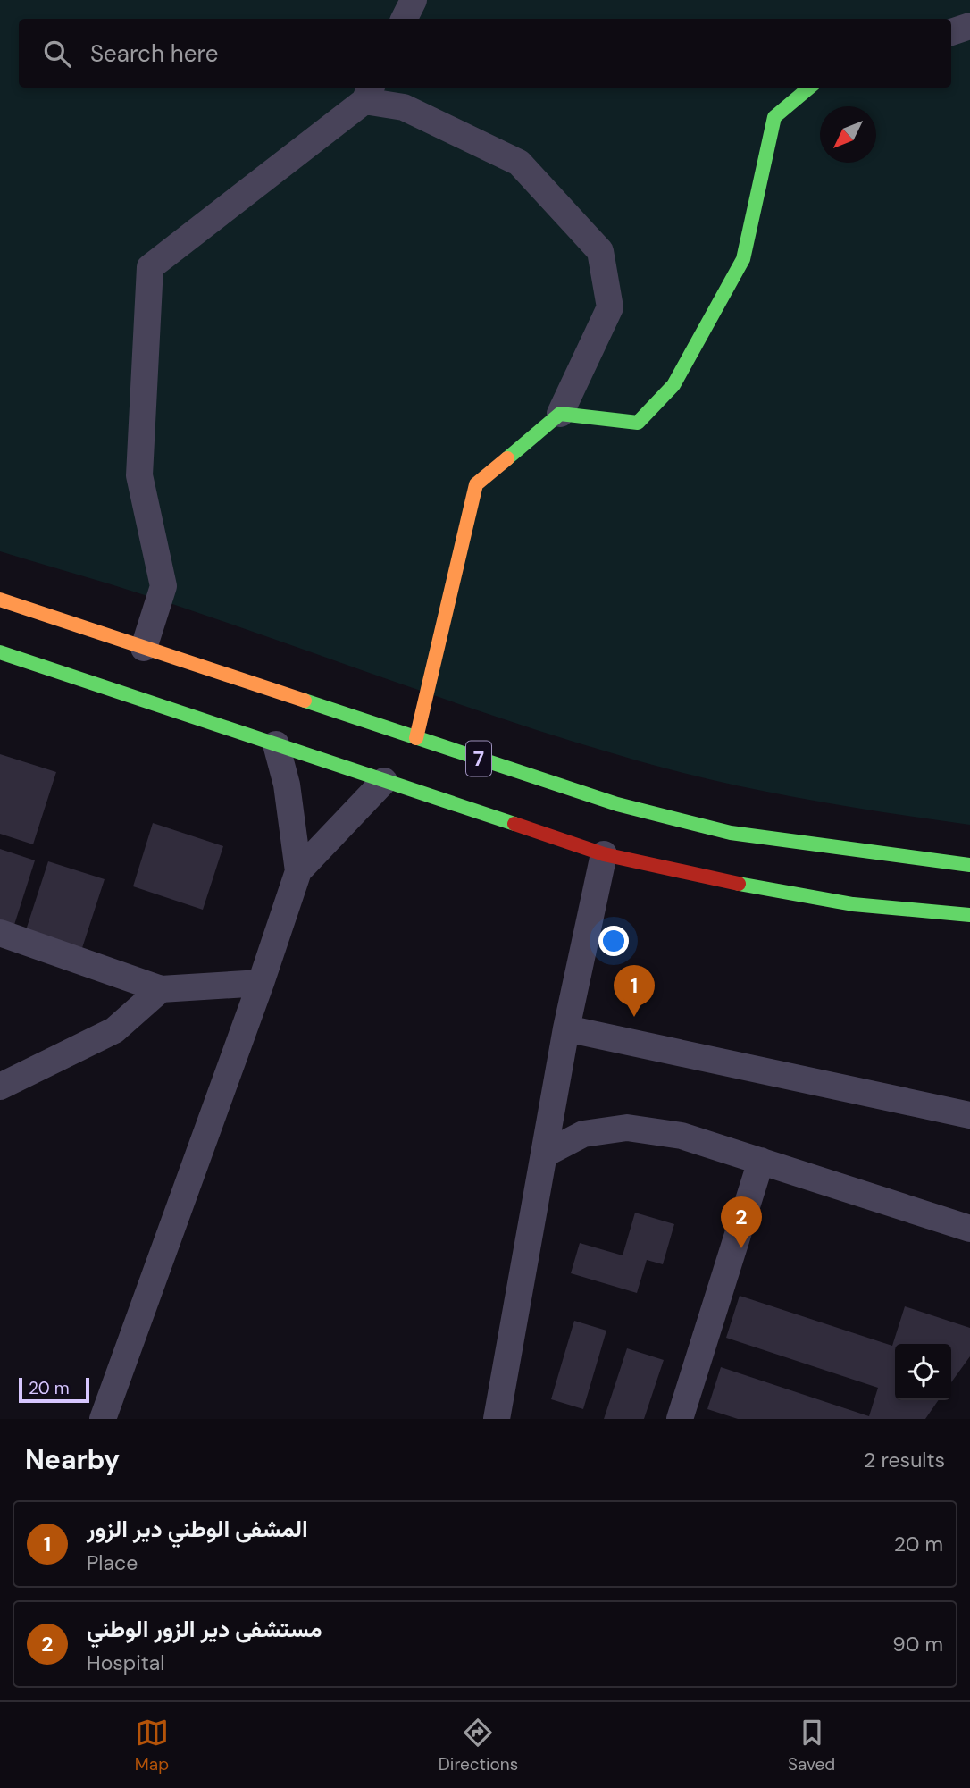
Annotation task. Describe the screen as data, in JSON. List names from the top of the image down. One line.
{"streets":{"main road":["7"]},"scale_bar":"20 m","north":"bottom left","page":{"search":"Search here","pins":["1","2"],"scale":"20 m","heading":["Nearby","2 results"],"list":[{"mark":"1","name":"المشفى الوطني دير الزور","note":"Place","value":"20 m"},{"mark":"2","name":"مستشفى دير الزور الوطني","note":"Hospital","value":"90 m"}],"nav":["Map","Directions","Saved"]}}
